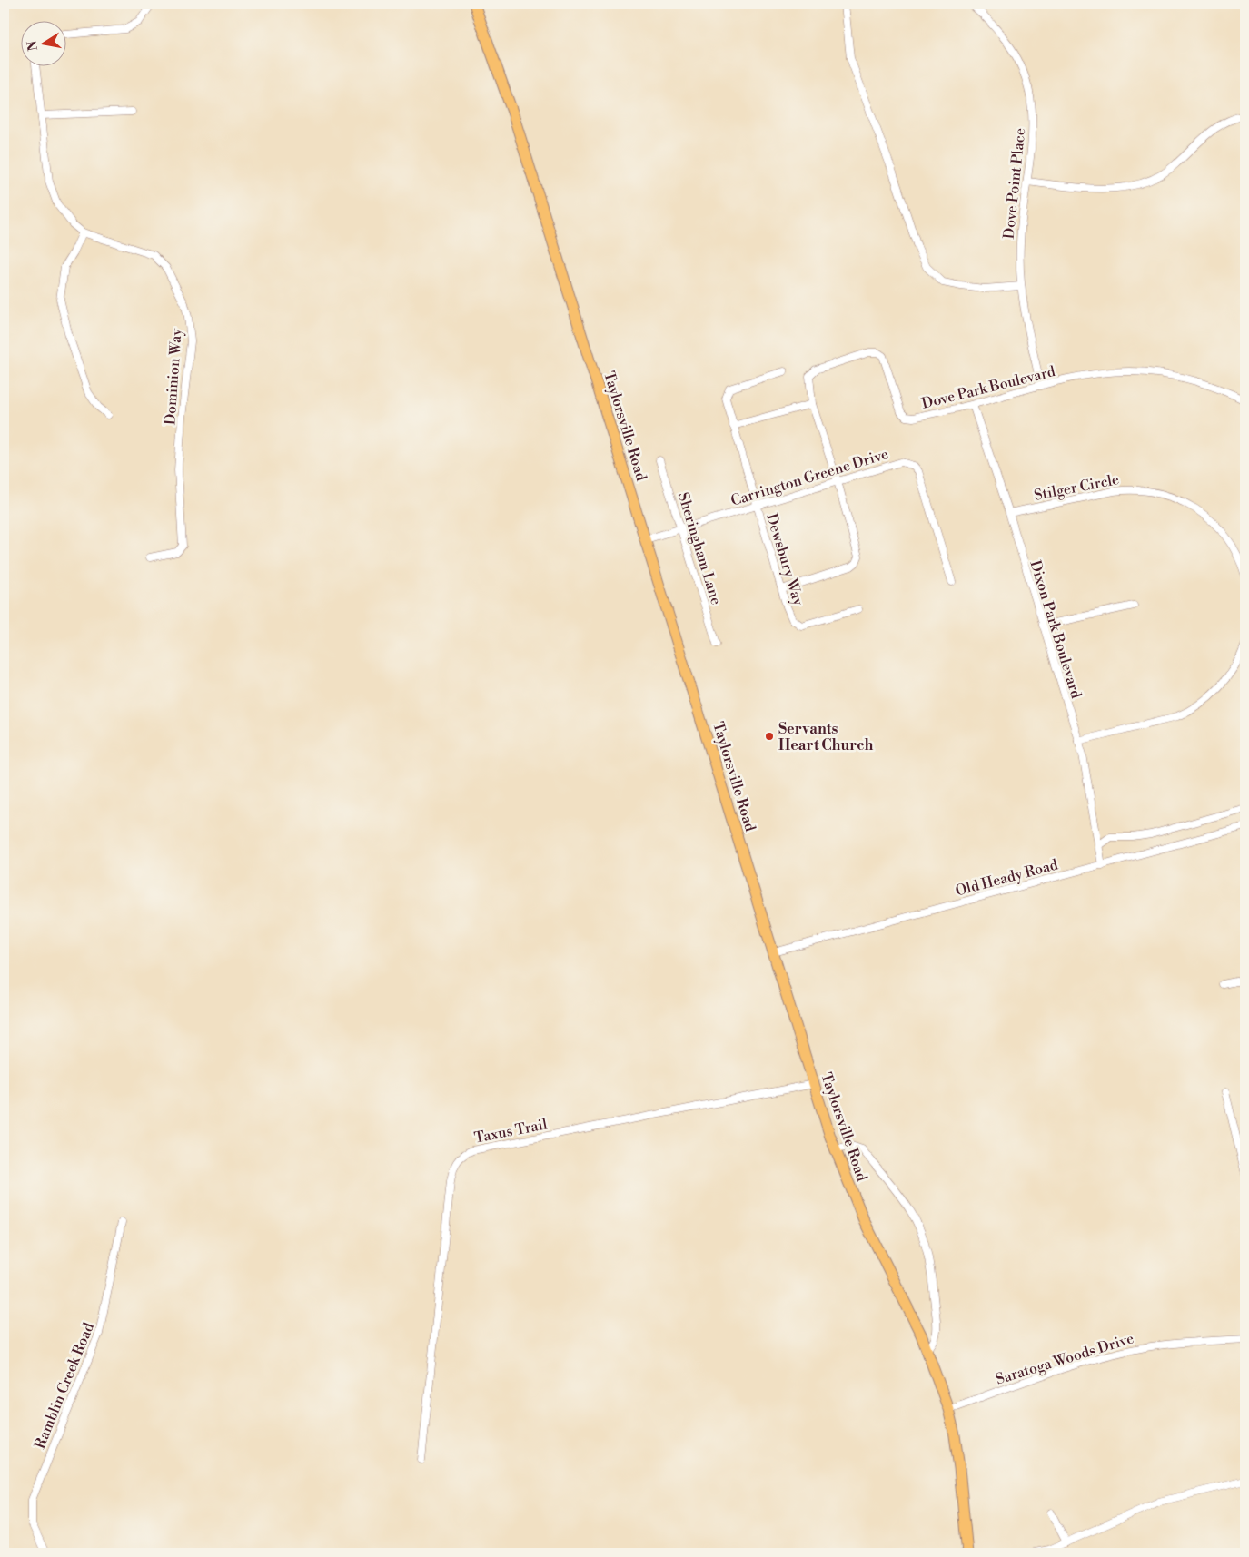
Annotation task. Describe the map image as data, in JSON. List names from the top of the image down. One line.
{"streets":{"main road":["Taylorsville Road"],"street":["Dove Point Place","Dominion Way","Dove Park Boulevard","Carrington Greene Drive","Stilger Circle","Sheringham Lane","Dewsbury Way","Dixon Park Boulevard","Old Heady Road","Taxus Trail","Saratoga Woods Drive","Ramblin Creek Road"]},"crossings":[["Dove Point Place","Dove Park Boulevard"],["Dove Park Boulevard","Carrington Greene Drive"],["Dove Park Boulevard","Dewsbury Way"],["Dove Park Boulevard","Dixon Park Boulevard"],["Taylorsville Road","Carrington Greene Drive"],["Taylorsville Road","Old Heady Road"],["Taylorsville Road","Taxus Trail"],["Taylorsville Road","Saratoga Woods Drive"],["Carrington Greene Drive","Sheringham Lane"],["Carrington Greene Drive","Dewsbury Way"],["Stilger Circle","Dixon Park Boulevard"],["Dixon Park Boulevard","Old Heady Road"]],"places":["Servants Heart Church"],"north":"left"}
